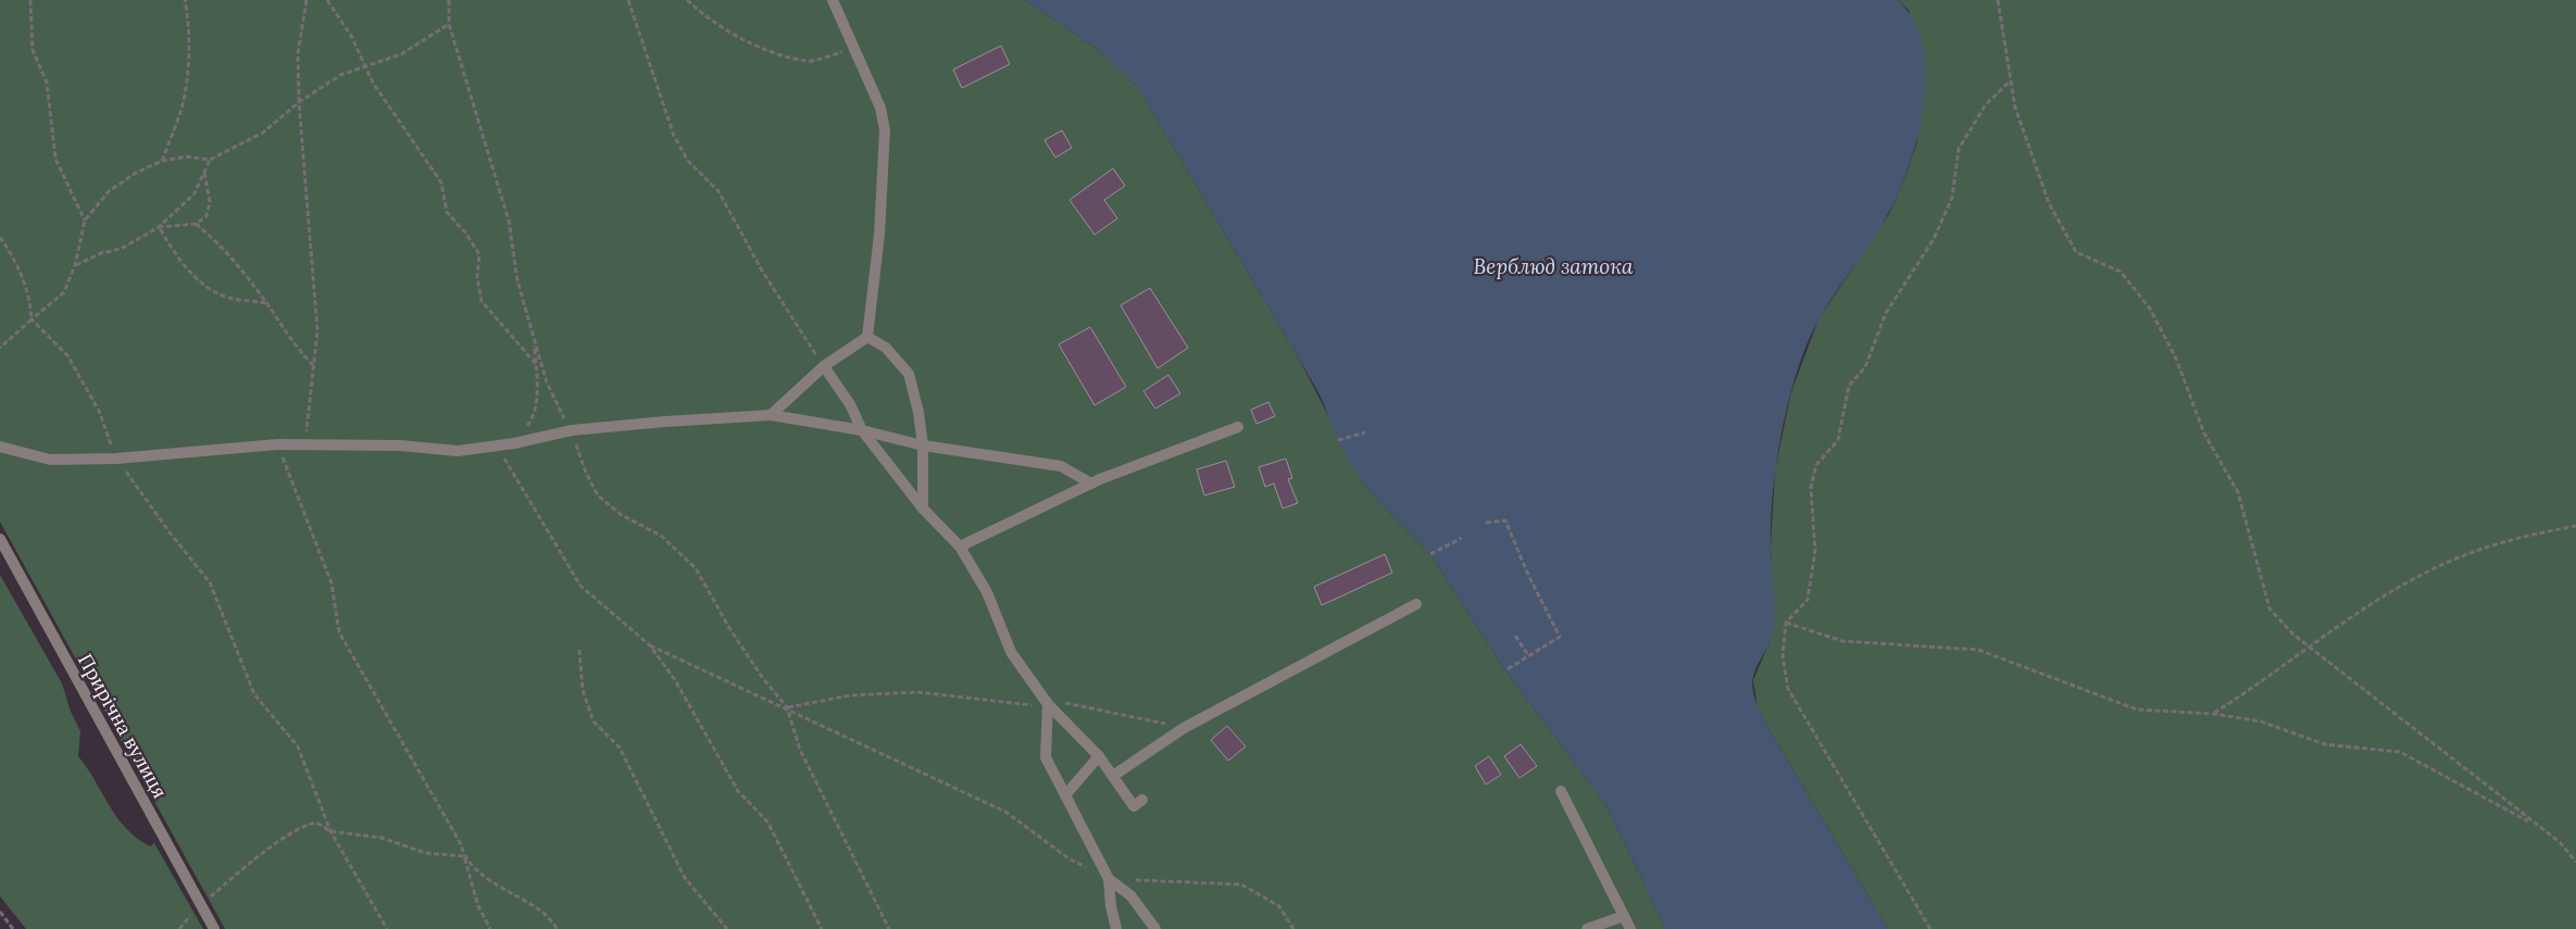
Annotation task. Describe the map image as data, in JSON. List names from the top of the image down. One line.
{"streets":{"lane":["Прирічна вулиця"]},"water":["Верблюд затока"]}
